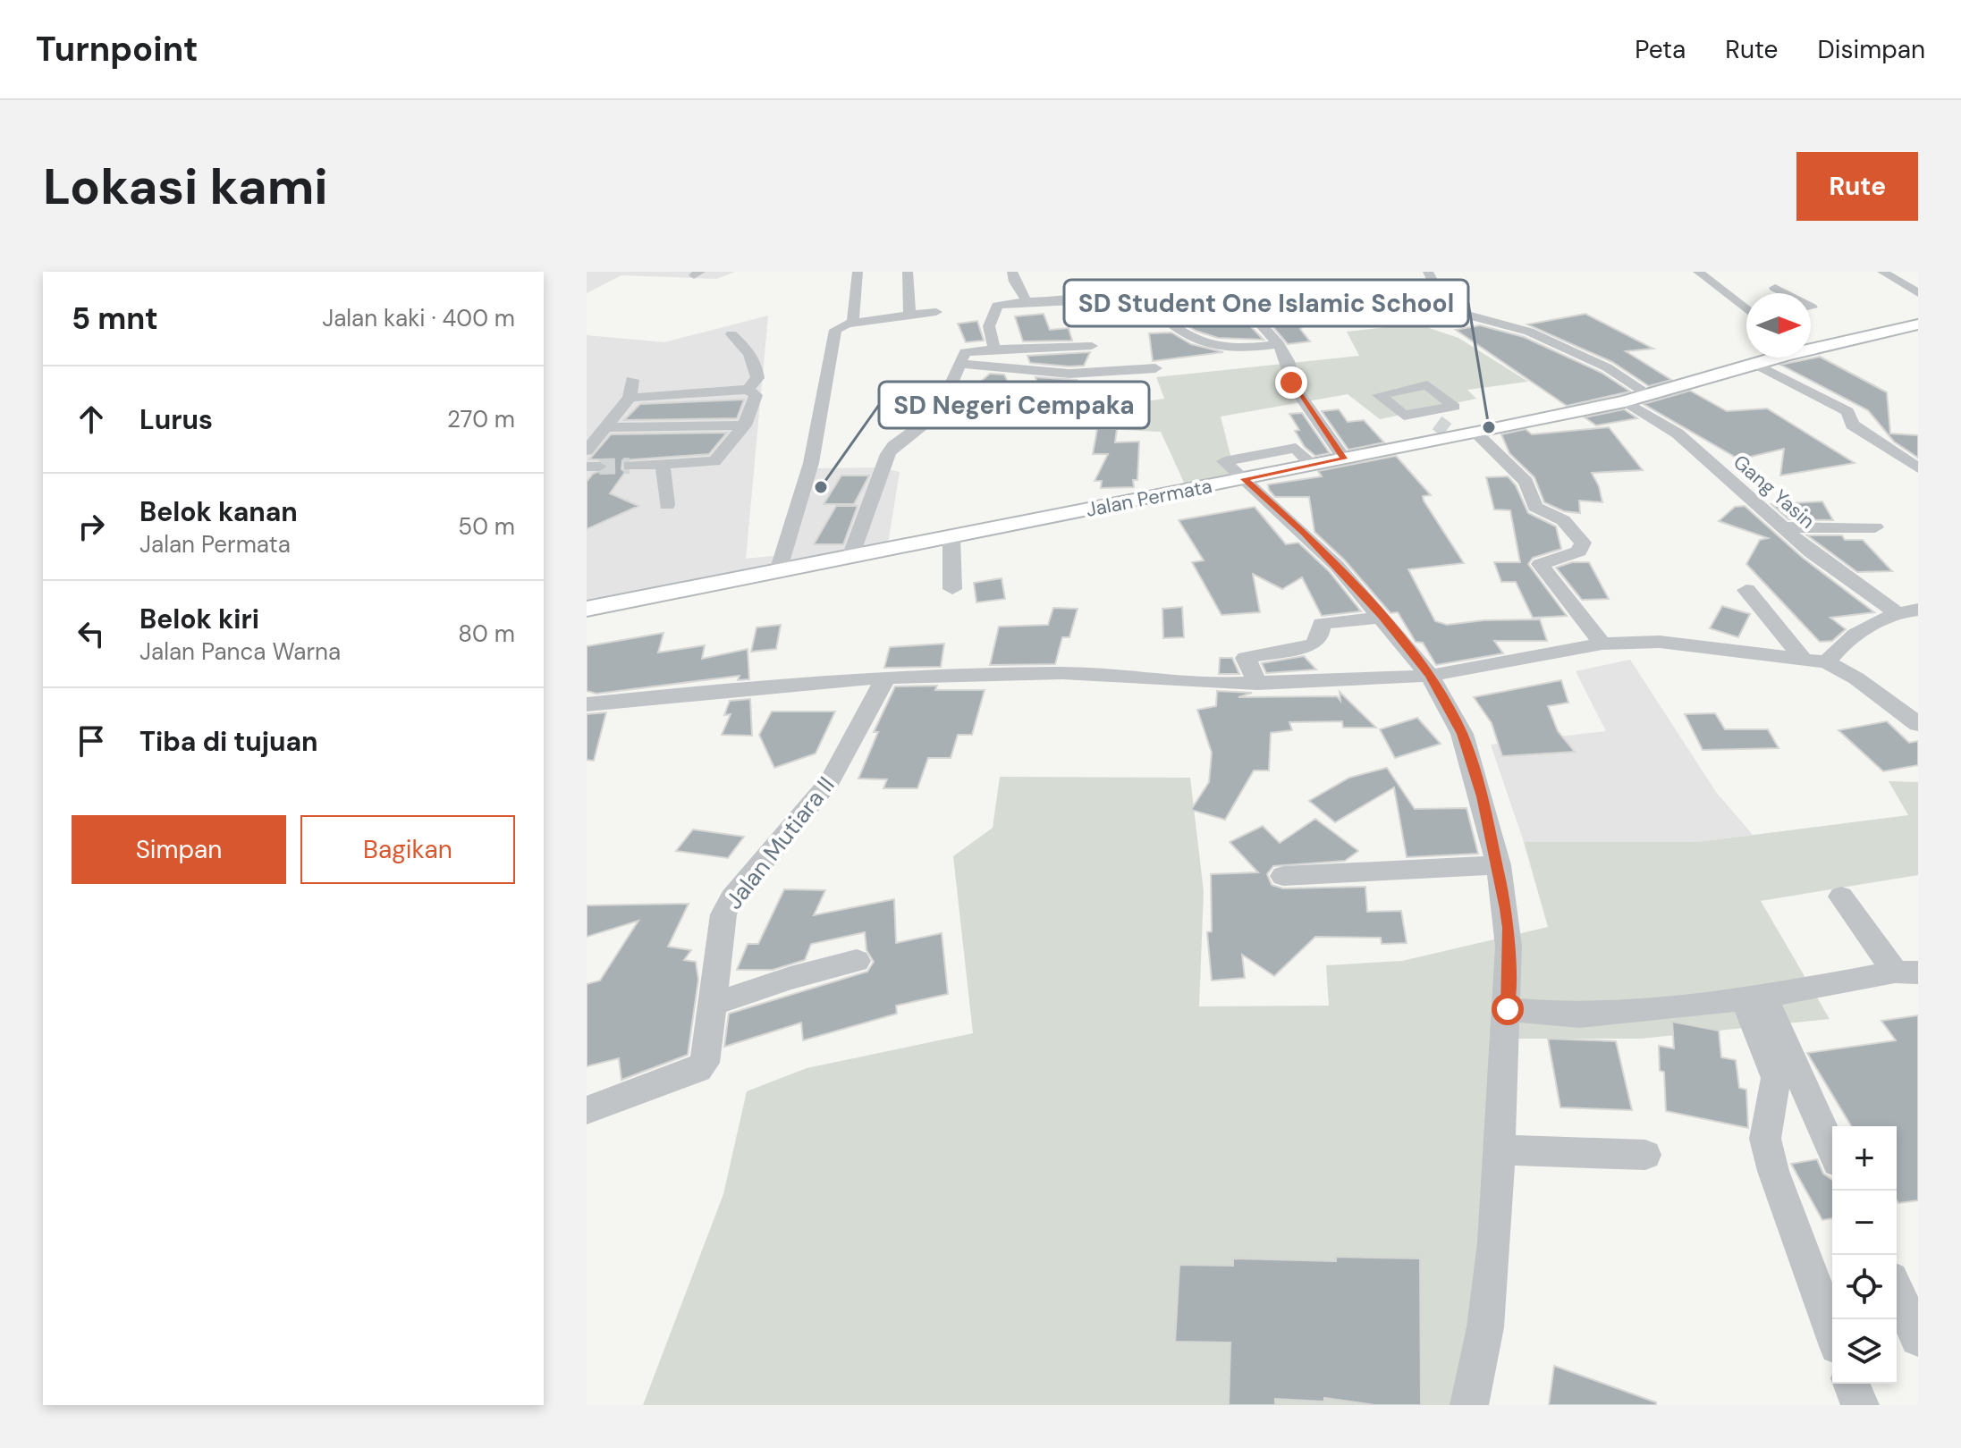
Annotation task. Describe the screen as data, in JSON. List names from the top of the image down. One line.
{"streets":{"main road":["Jalan Permata"],"street":["Gang Yasin","Jalan Mutiara II"]},"crossings":[["Gang Yasin","Jalan Permata"]],"places":["SD Student One Islamic School","SD Negeri Cempaka"],"north":"right","page":{"header":"Turnpoint","nav":["Peta","Rute","Disimpan"],"buttons":["Rute",["Simpan","Bagikan"]],"title":"Lokasi kami","heading":["5 mnt","Jalan kaki · 400 m"],"list":[["Lurus","270 m"],["Belok kanan","Jalan Permata","50 m"],["Belok kiri","Jalan Panca Warna","80 m"],"Tiba di tujuan"],"map_buttons":["+","−"]}}
